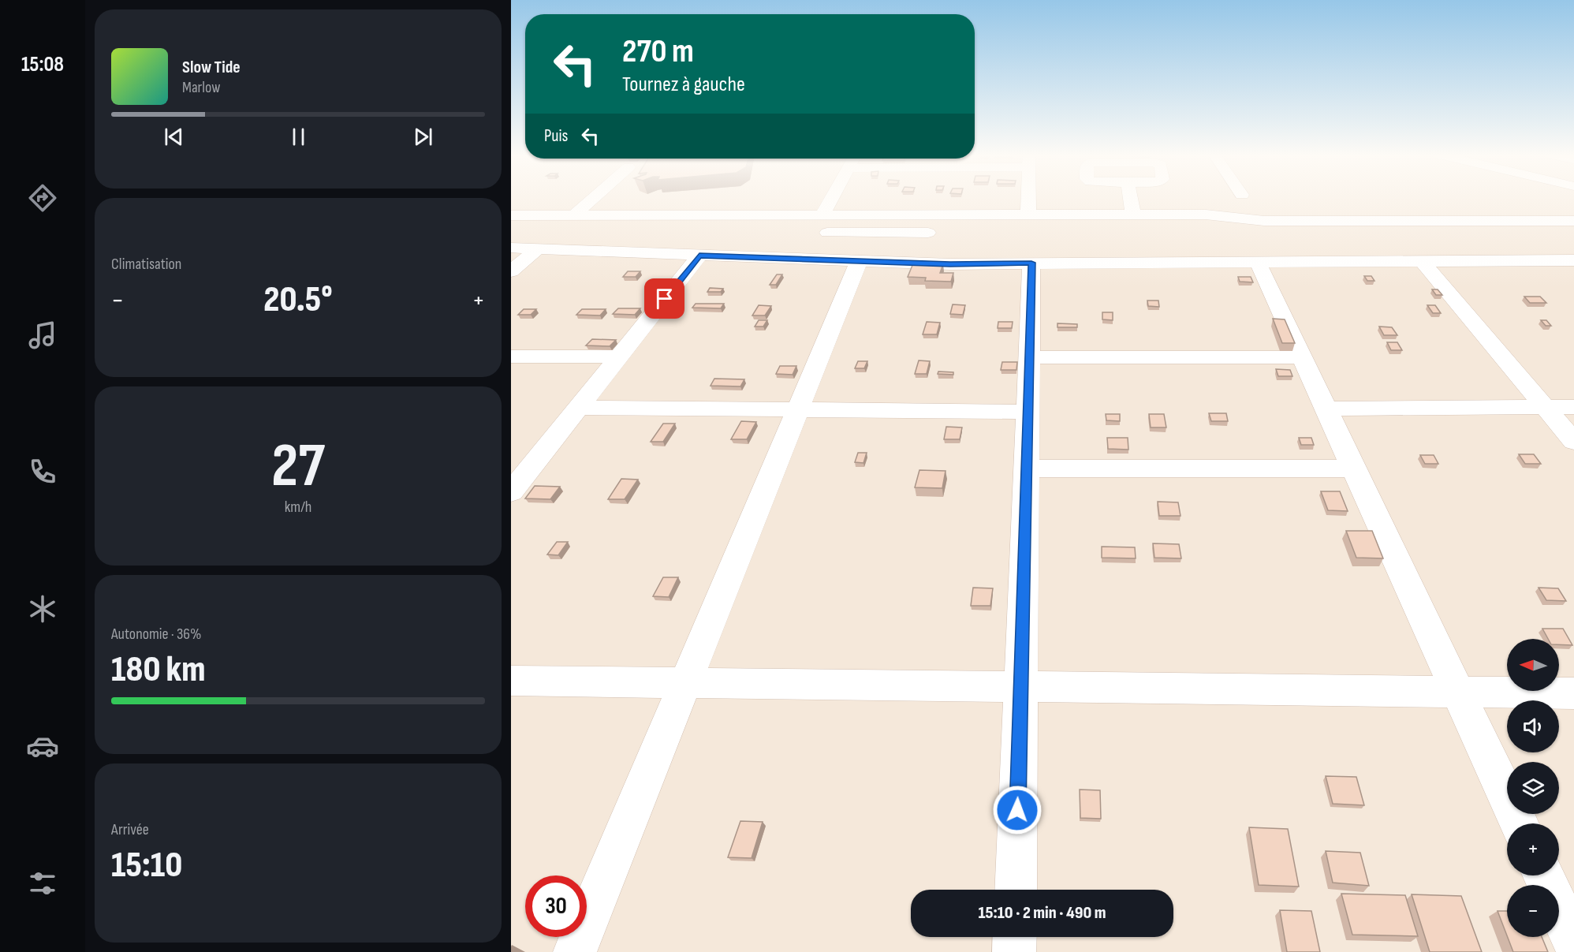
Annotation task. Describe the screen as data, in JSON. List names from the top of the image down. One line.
{"north":"left","page":{"tabs":"15:08","turn":["270 m","Tournez à gauche"],"song":["Slow Tide","Marlow"],"then":"Puis","tile":["Climatisation",["27","km/h"],["Autonomie · 36%","180 km"],["Arrivée","15:10"]],"heat":["−","20.5°","+"],"map_buttons":["+","−"],"limit":"30","trip":"15:10 · 2 min · 490 m"}}
